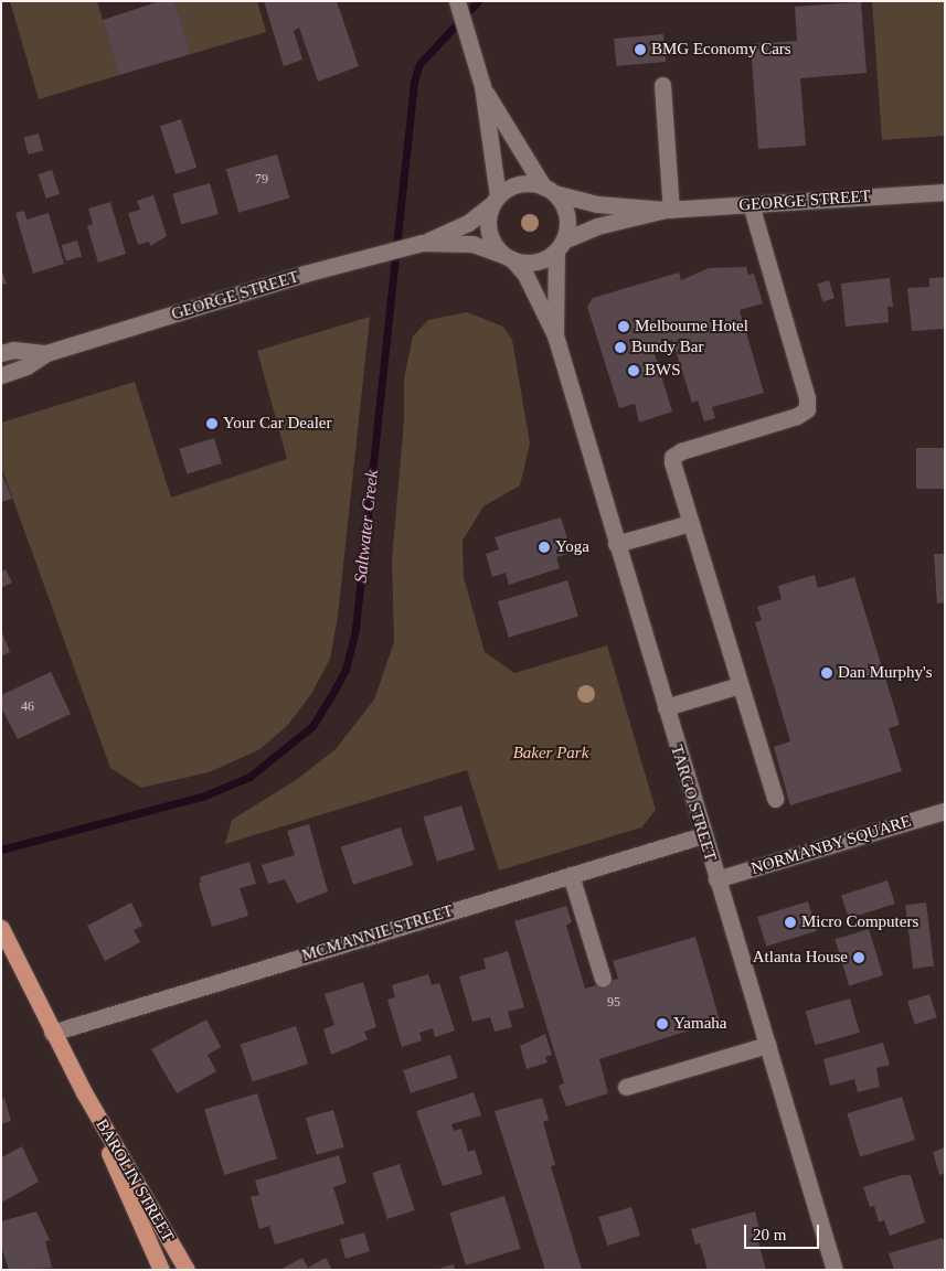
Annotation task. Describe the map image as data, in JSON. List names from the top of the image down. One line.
{"streets":{"main road":["BAROLIN STREET"],"street":["GEORGE STREET","TARGO STREET","NORMANBY SQUARE","MCMANNIE STREET"]},"crossings":[["GEORGE STREET","TARGO STREET"],["TARGO STREET","NORMANBY SQUARE"],["TARGO STREET","MCMANNIE STREET"],["MCMANNIE STREET","BAROLIN STREET"]],"water":["Saltwater Creek"],"parks":["Baker Park"],"places":["BMG Economy Cars","Melbourne Hotel","Bundy Bar","BWS","Your Car Dealer","Yoga","Dan Murphy's","Micro Computers","Atlanta House","Yamaha"],"house_numbers":["79","46","95"],"scale_bar":"20 m"}
